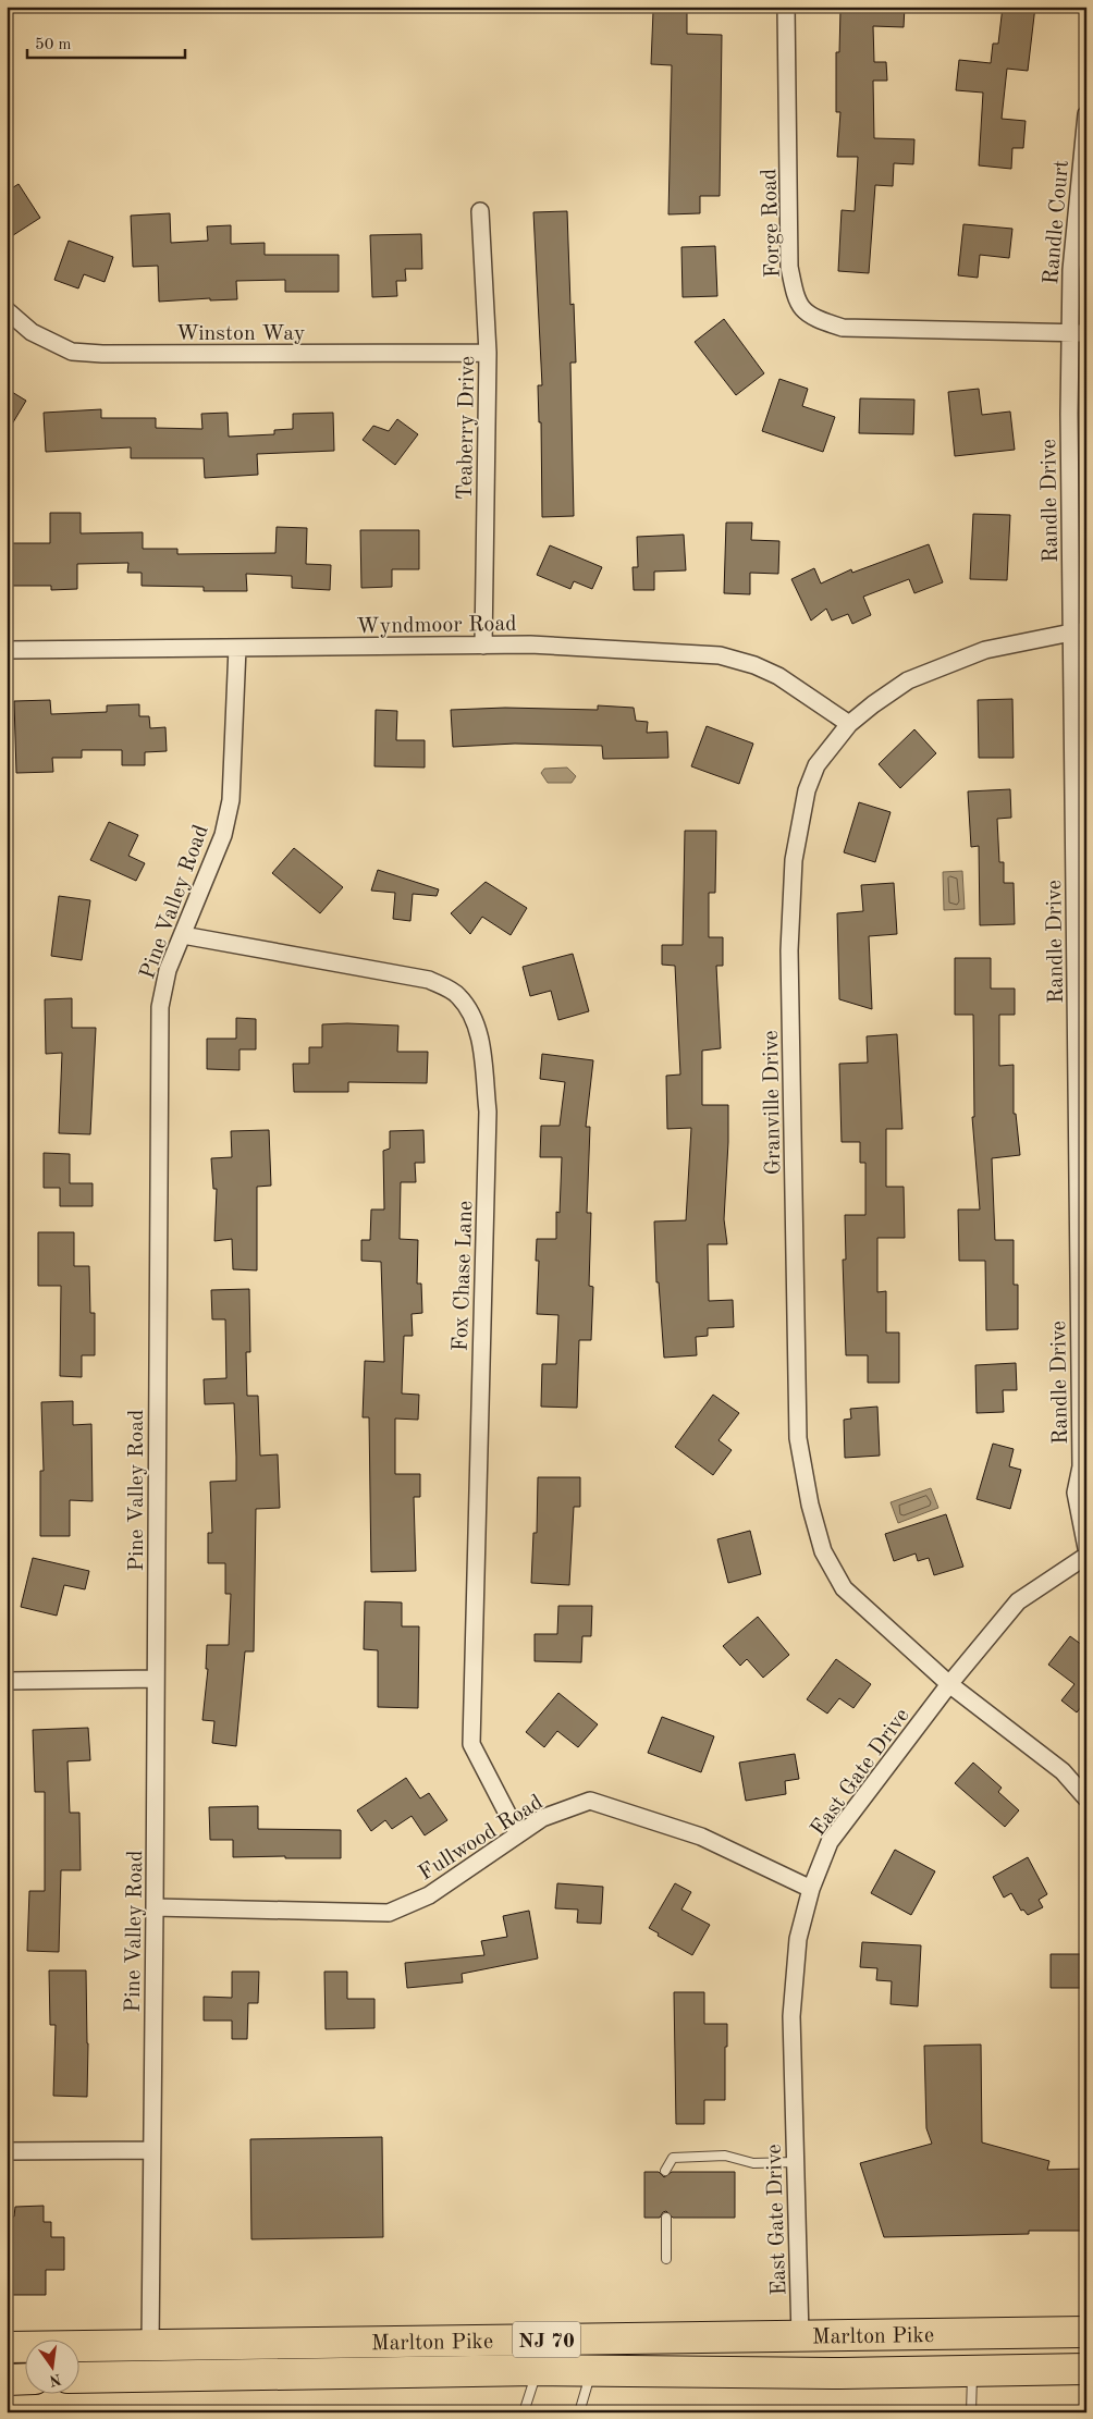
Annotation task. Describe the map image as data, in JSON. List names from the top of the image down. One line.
{"streets":{"highway":["Marlton Pike","NJ 70"],"street":["Randle Court","Forge Road","Winston Way","Teaberry Drive","Randle Drive","Wyndmoor Road","Pine Valley Road","Granville Drive","Fox Chase Lane","East Gate Drive","Fullwood Road"]},"crossings":[["Randle Court","Forge Road"],["Randle Court","Randle Drive"],["Forge Road","Randle Drive"],["Winston Way","Teaberry Drive"],["Teaberry Drive","Wyndmoor Road"],["Randle Drive","Granville Drive"],["Wyndmoor Road","Pine Valley Road"],["Wyndmoor Road","Granville Drive"],["Pine Valley Road","Fox Chase Lane"],["Pine Valley Road","Fullwood Road"],["Pine Valley Road","Marlton Pike"],["Granville Drive","East Gate Drive"],["Fox Chase Lane","Fullwood Road"],["East Gate Drive","Fullwood Road"],["East Gate Drive","Marlton Pike"]],"scale_bar":"50 m","north":"bottom"}
